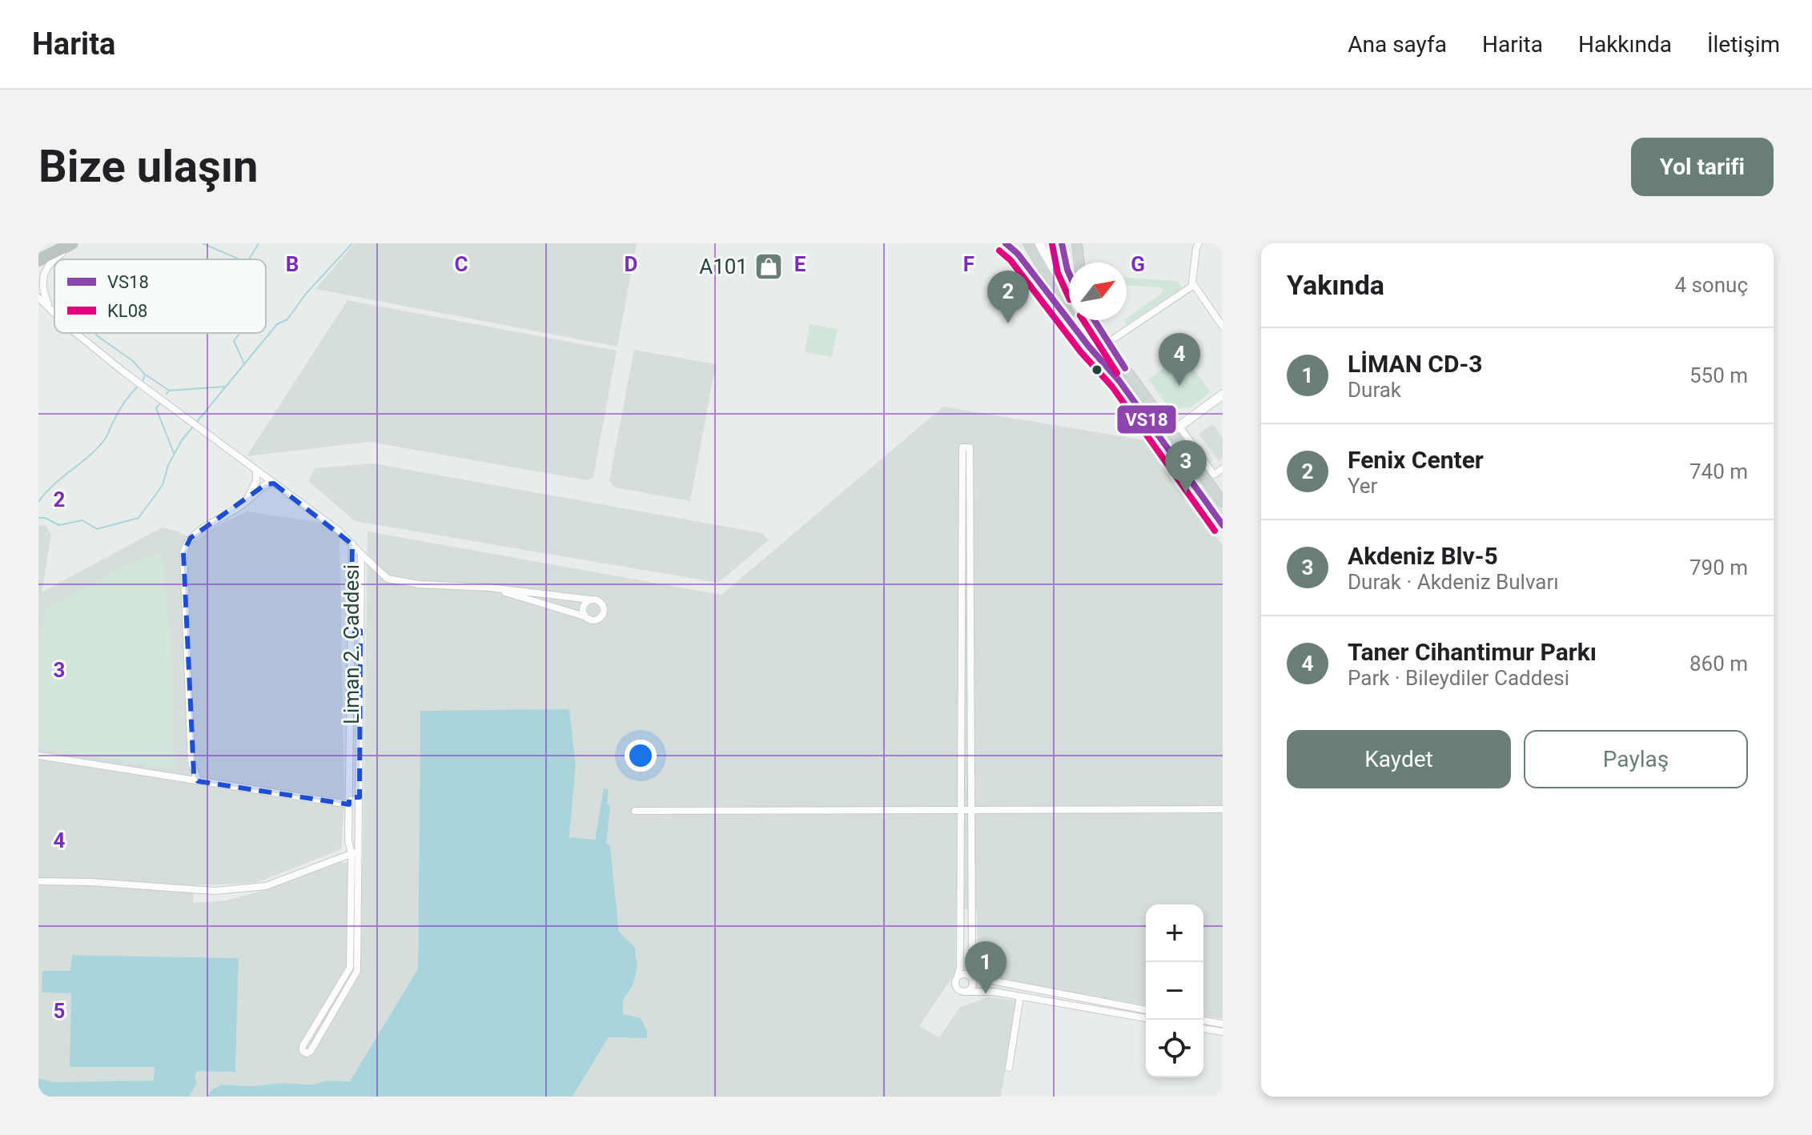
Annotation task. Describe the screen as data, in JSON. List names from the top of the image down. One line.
{"streets":{"street":["Liman 2. Caddesi"]},"places":{"shop":["A101"]},"lines":["transit line VS18","transit line KL08"],"legend":["VS18","KL08"],"north":"top right","page":{"header":"Harita","nav":["Ana sayfa","Harita","Hakkında","İletişim"],"buttons":["Yol tarifi",["Kaydet","Paylaş"]],"title":"Bize ulaşın","heading":["Yakında","4 sonuç"],"pins":["2","4","3","1"],"list":[{"mark":"1","name":"LİMAN CD-3","note":"Durak","value":"550 m"},{"mark":"2","name":"Fenix Center","note":"Yer","value":"740 m"},{"mark":"3","name":"Akdeniz Blv-5","note":"Durak · Akdeniz Bulvarı","value":"790 m"},{"mark":"4","name":"Taner Cihantimur Parkı","note":"Park · Bileydiler Caddesi","value":"860 m"}],"map_buttons":["+","−"]},"grid":{"columns":["B","C","D","E","F","G"],"rows":["2","3","4","5"]}}
